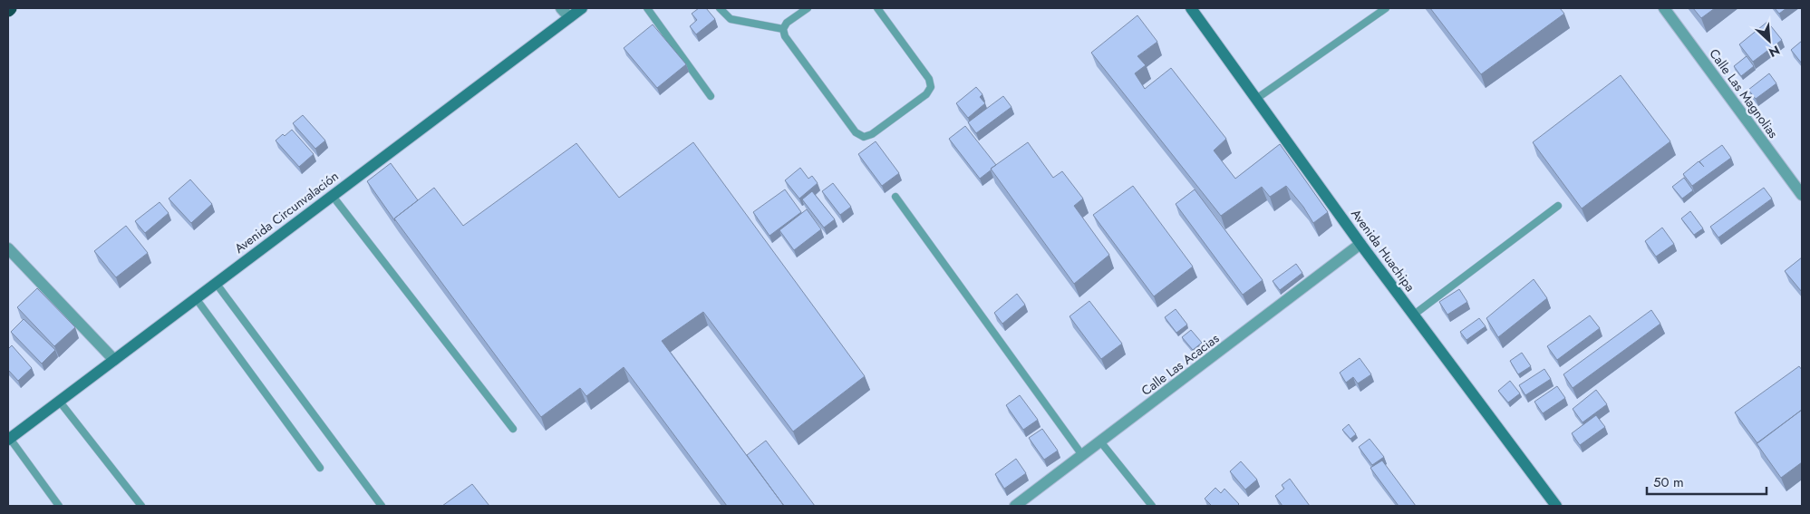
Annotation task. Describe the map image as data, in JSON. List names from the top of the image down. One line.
{"streets":{"street":["Calle Las Magnolias","Avenida Circunvalación","Avenida Huachipa","Calle Las Acacias"]},"crossings":[["Avenida Huachipa","Calle Las Acacias"]],"scale_bar":"50 m","north":"bottom right"}
